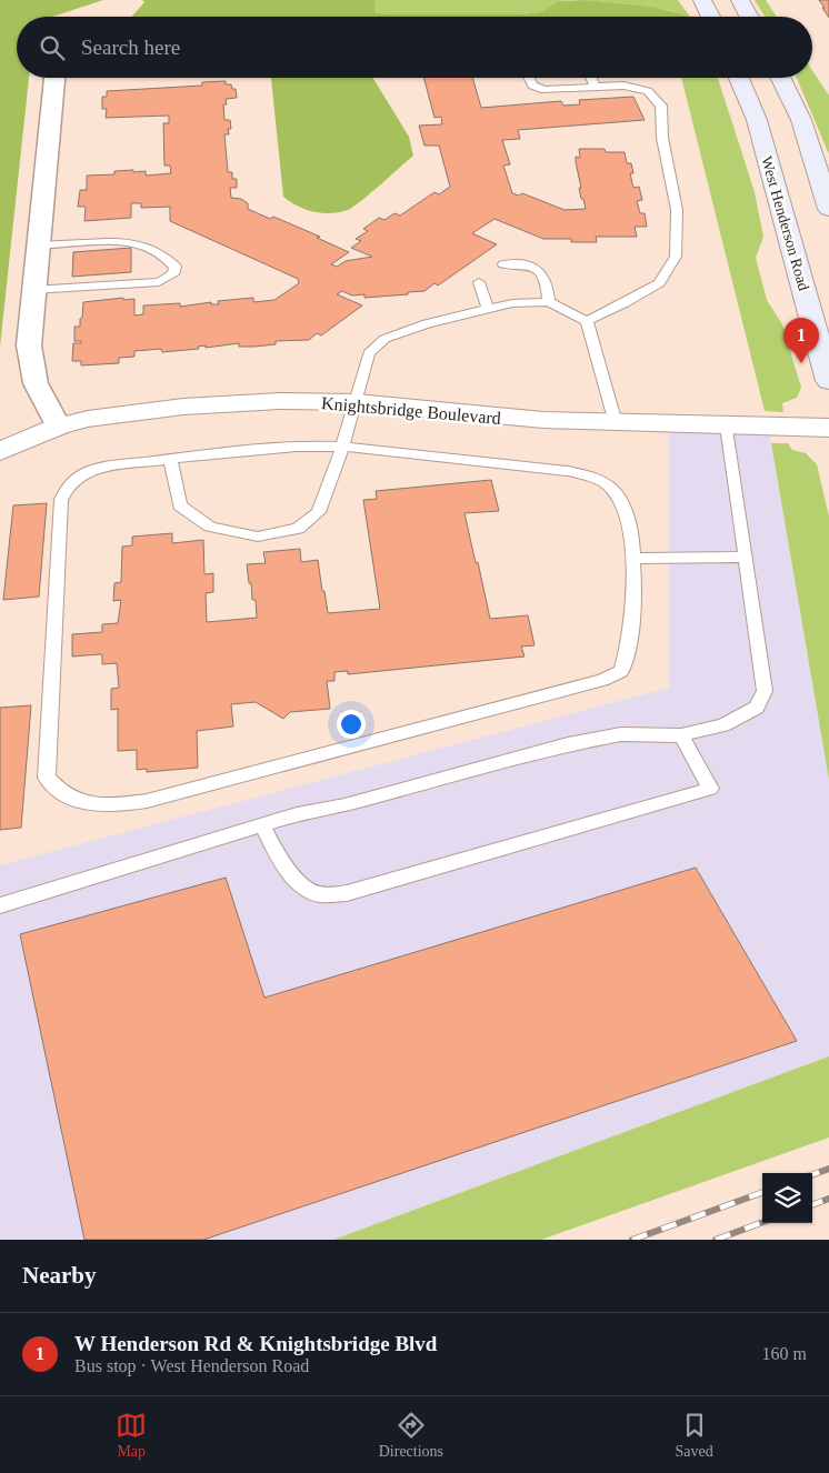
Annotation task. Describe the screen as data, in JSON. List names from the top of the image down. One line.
{"streets":{"main road":["West Henderson Road"],"street":["Knightsbridge Boulevard"]},"page":{"search":"Search here","pins":"1","heading":"Nearby","list":[{"mark":"1","name":"W Henderson Rd & Knightsbridge Blvd","note":"Bus stop · West Henderson Road","value":"160 m"}],"nav":["Map","Directions","Saved"]}}
